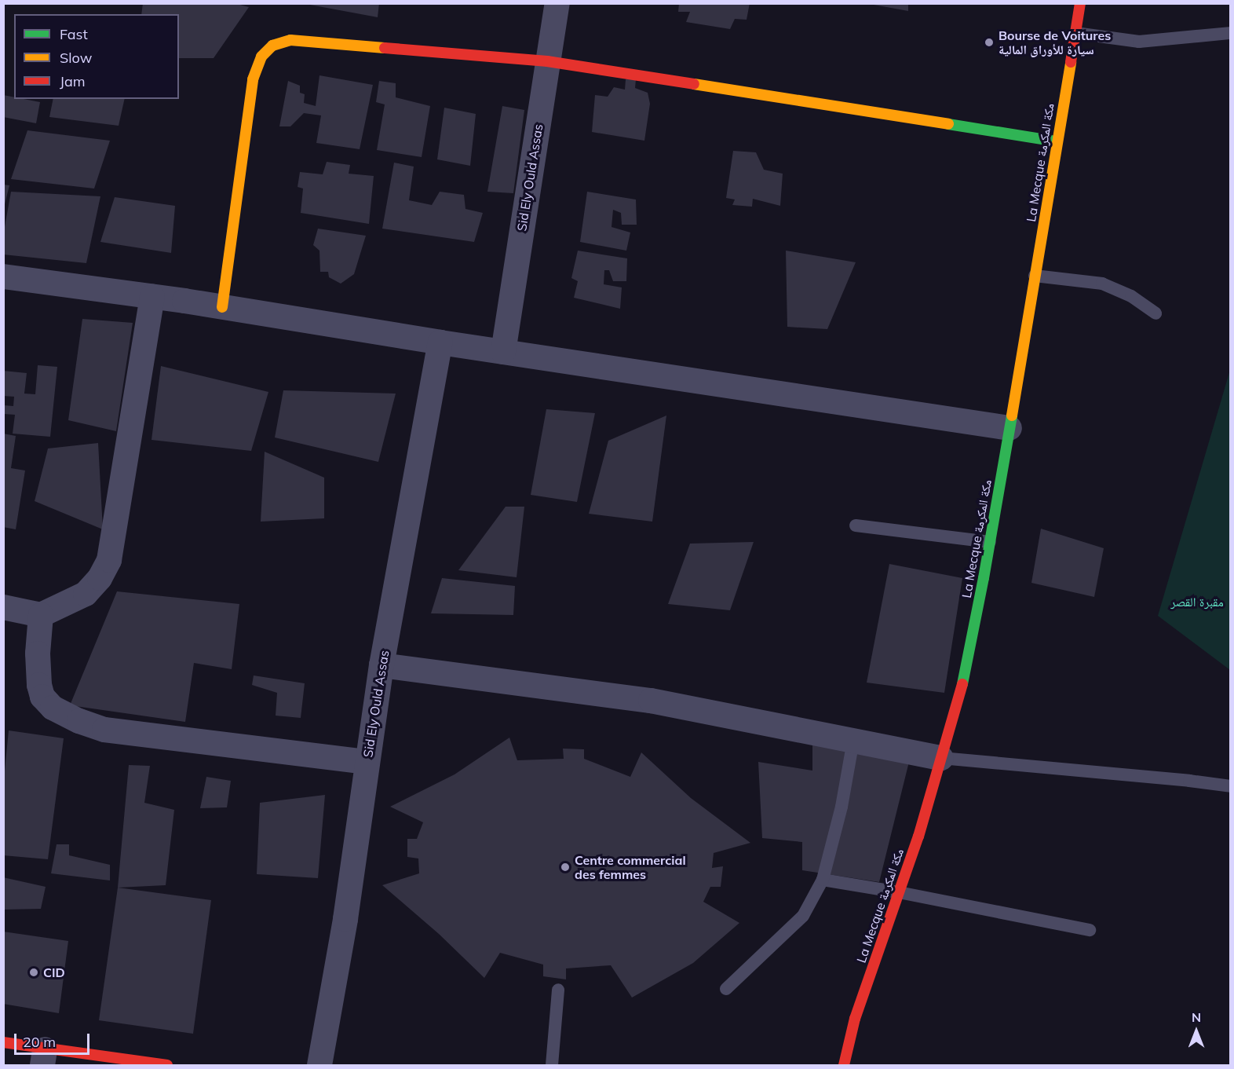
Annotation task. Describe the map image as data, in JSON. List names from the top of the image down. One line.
{"streets":{"street":["La Mecque مكة المكرمة","Sid Ely Ould Assas"]},"parks":["مقبرة القصر"],"places":["Bourse de Voitures سيارة للأوراق المالية","Centre commercial des femmes","CID"],"legend":["Fast","Slow","Jam"],"scale_bar":"20 m","north":"top"}
